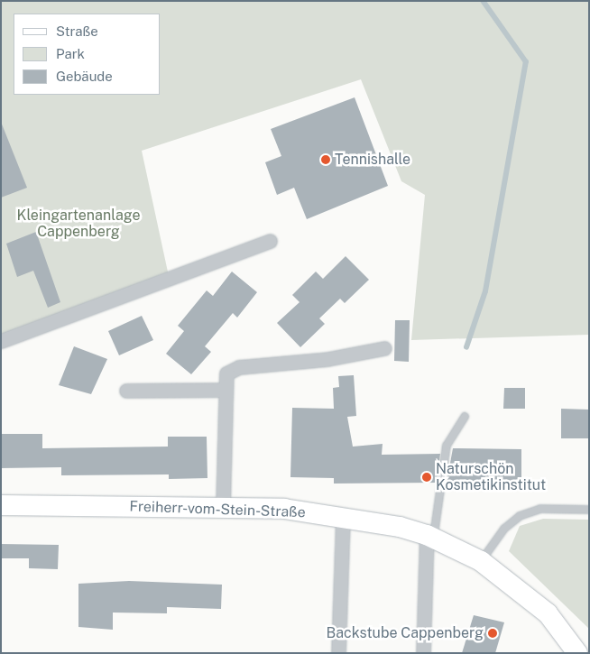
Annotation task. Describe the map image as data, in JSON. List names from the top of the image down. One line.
{"streets":{"main road":["Freiherr-vom-Stein-Straße"]},"parks":["Kleingartenanlage Cappenberg"],"places":["Tennishalle","Naturschön Kosmetikinstitut","Backstube Cappenberg"],"legend":["Straße","Park","Gebäude"]}
